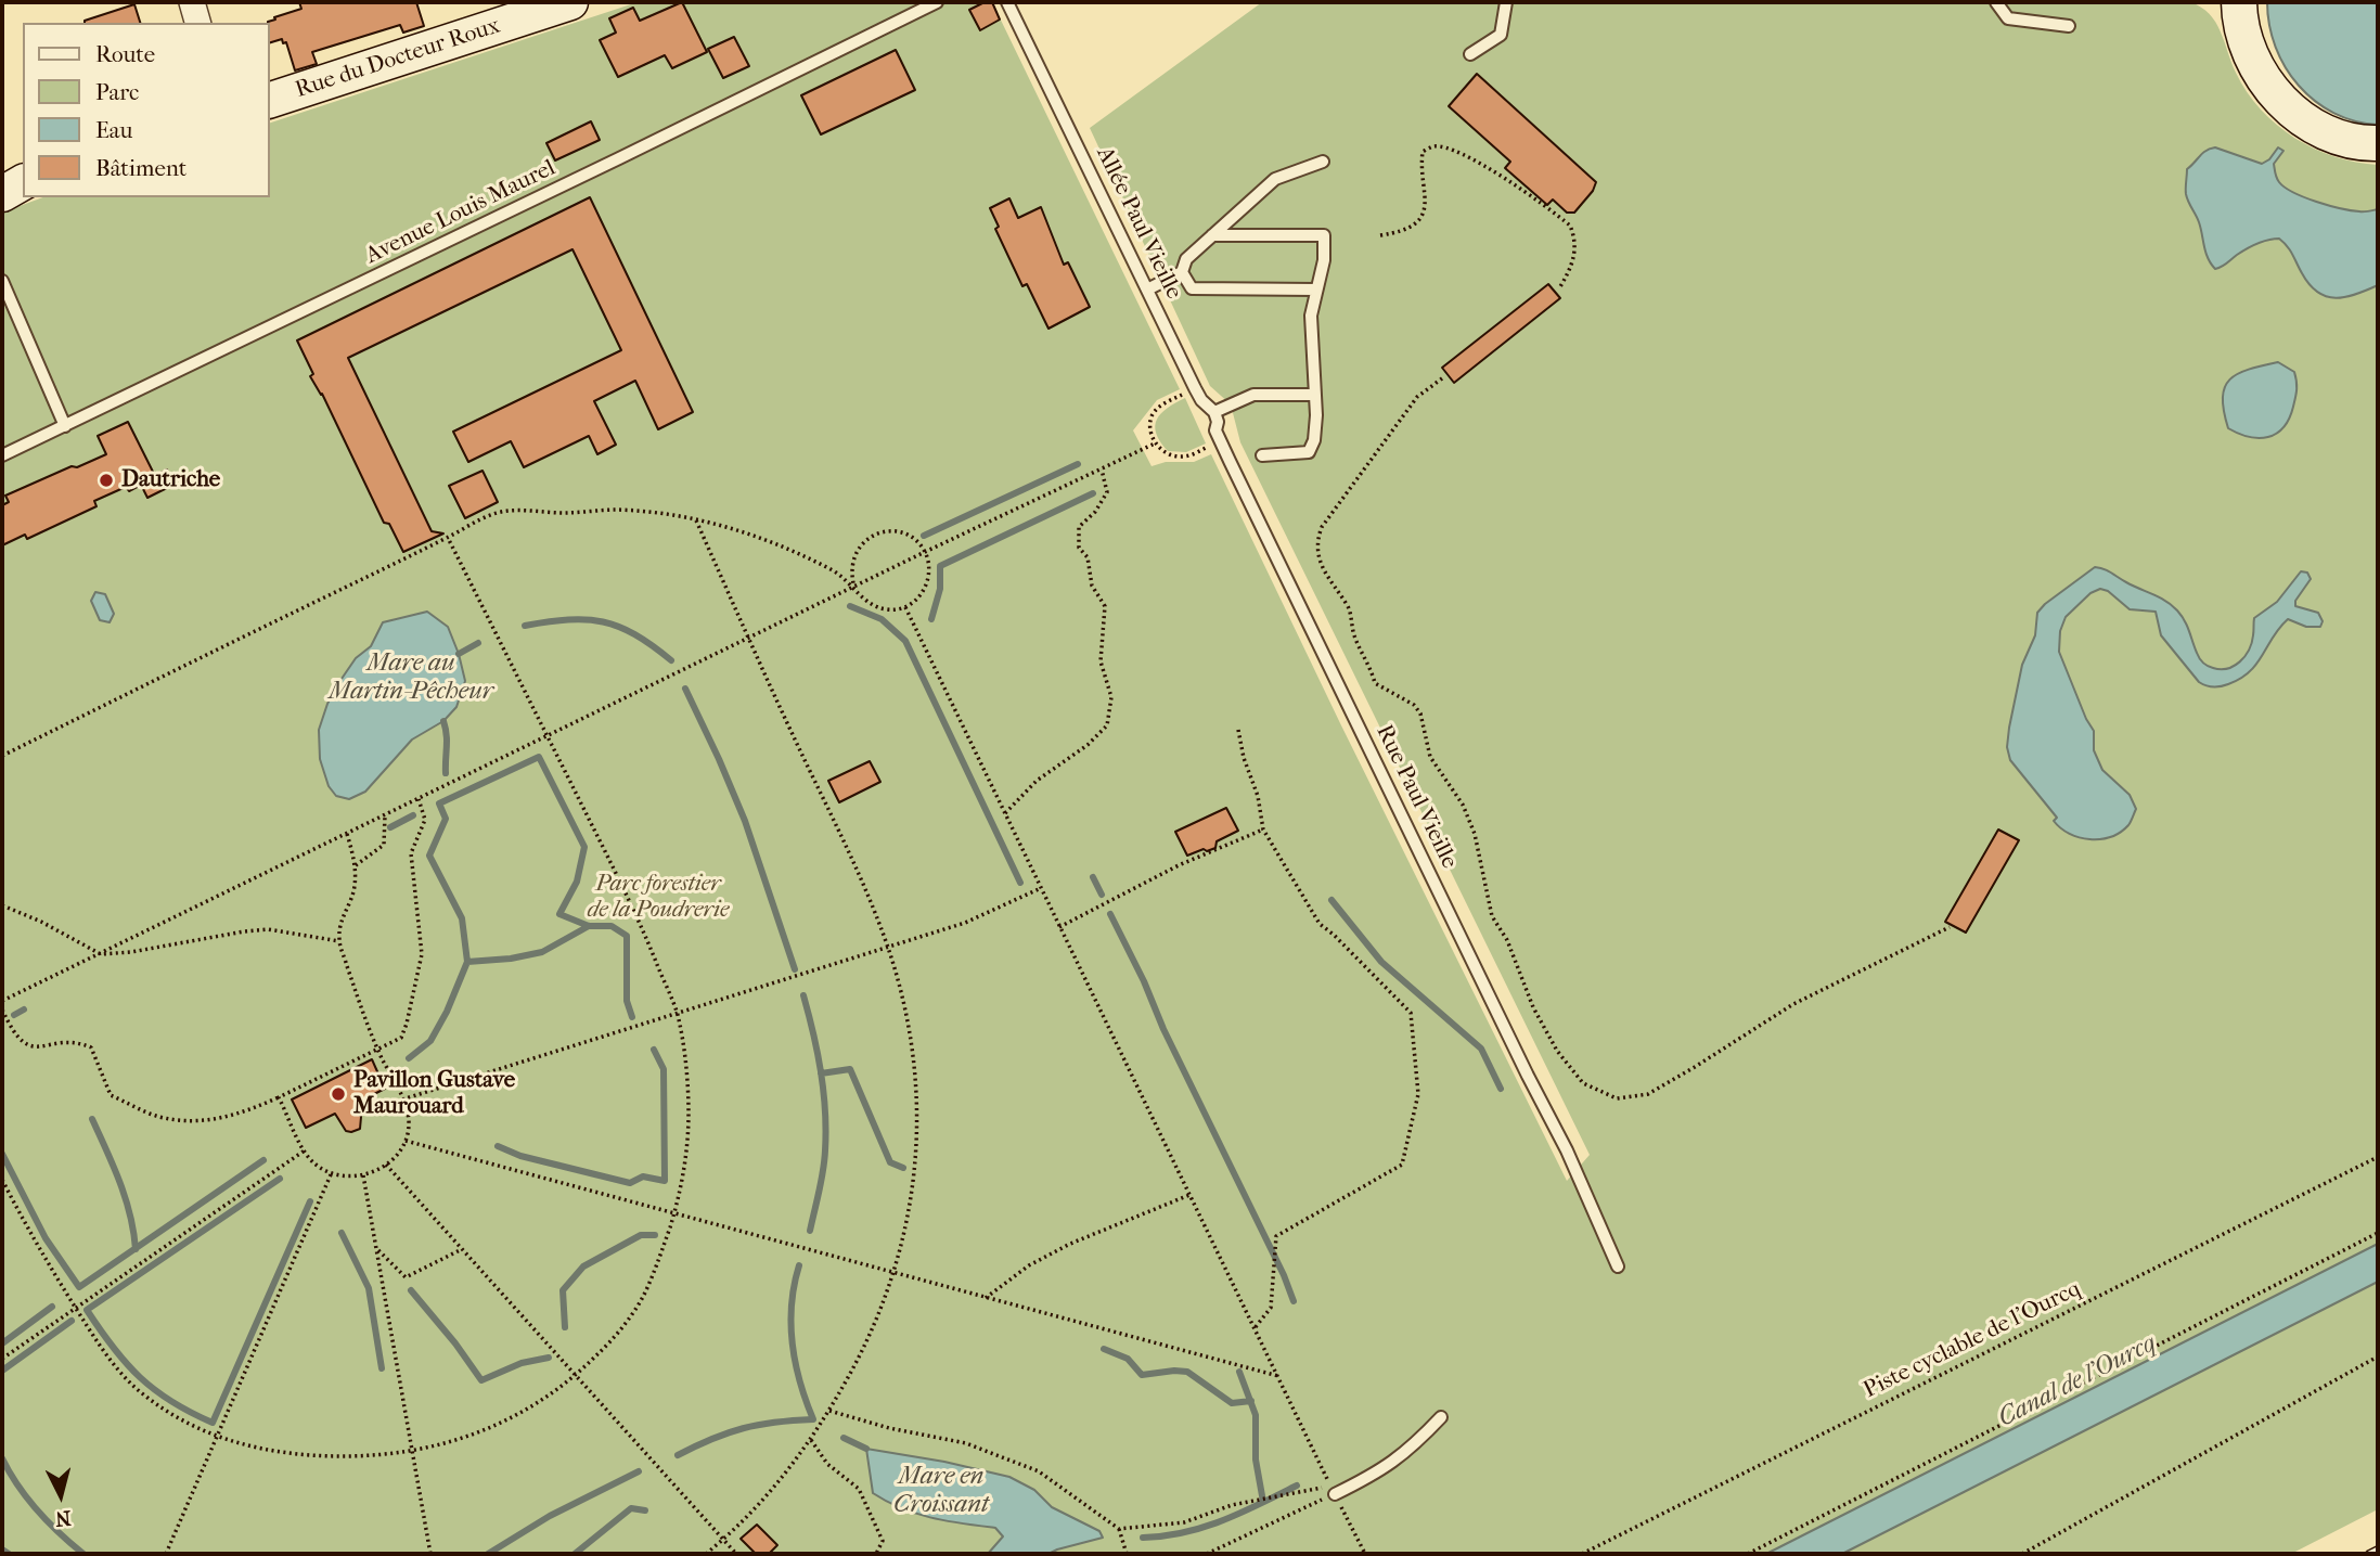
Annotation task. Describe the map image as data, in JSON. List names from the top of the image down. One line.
{"streets":{"main road":["Rue du Docteur Roux"],"lane":["Avenue Louis Maurel","Allée Paul Vieille","Rue Paul Vieille"],"path":["Piste cyclable de l'Ourcq"]},"crossings":[["Allée Paul Vieille","Rue Paul Vieille"]],"water":["Mare au Martin-Pêcheur","Canal de l'Ourcq","Mare en Croissant"],"parks":["Parc forestier de la Poudrerie"],"places":["Dautriche","Pavillon Gustave Maurouard"],"legend":["Route","Parc","Eau","Bâtiment"],"north":"bottom"}
